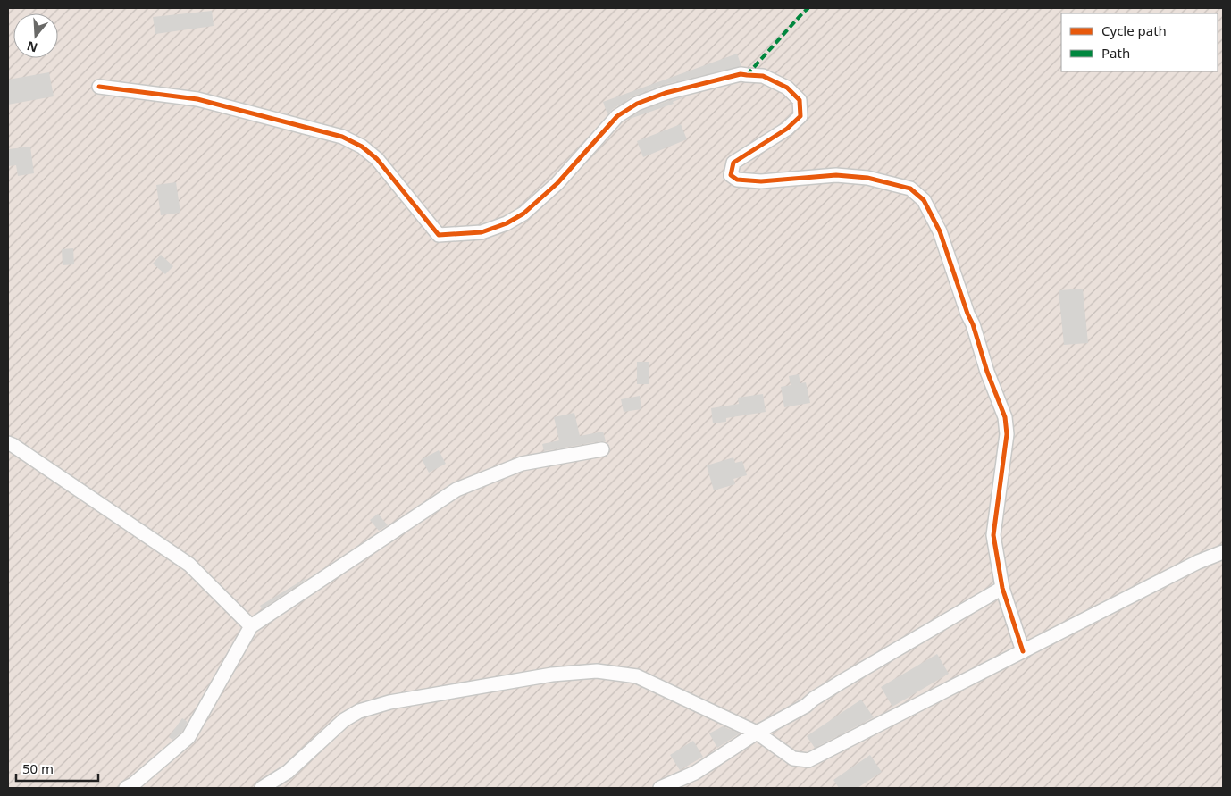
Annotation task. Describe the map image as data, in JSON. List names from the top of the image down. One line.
{"legend":["Cycle path","Path"],"scale_bar":"50 m","north":"bottom"}
